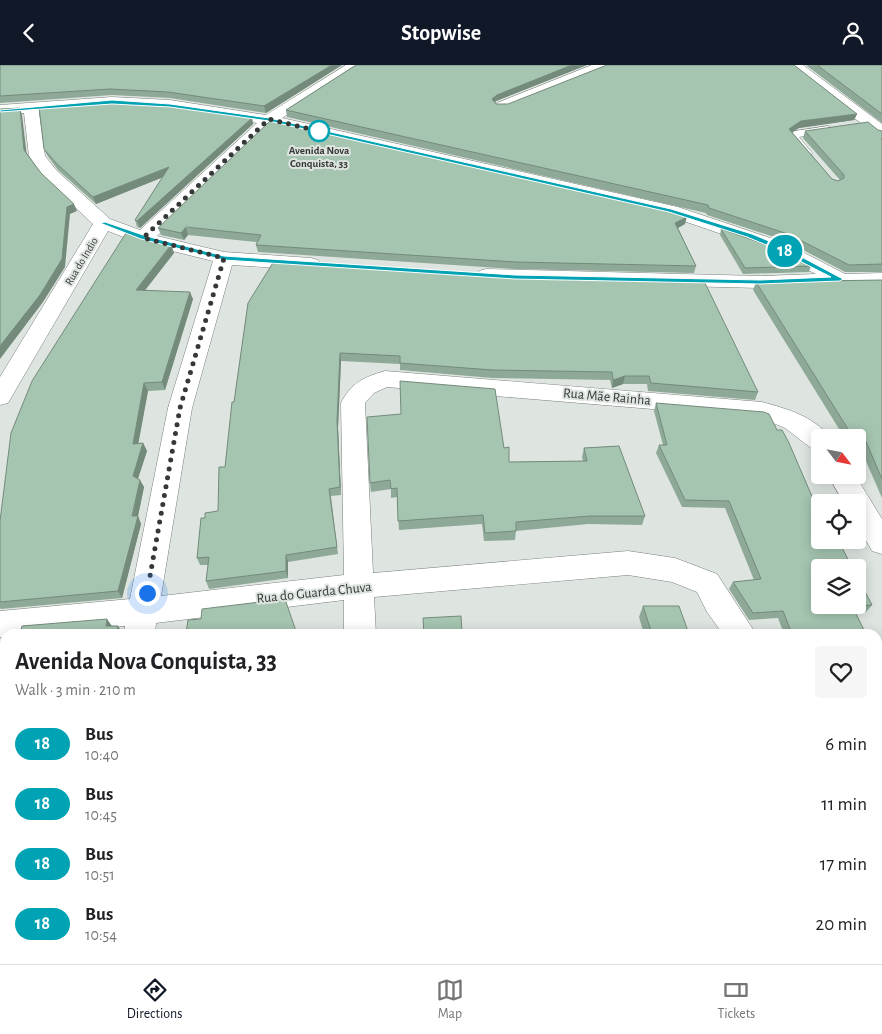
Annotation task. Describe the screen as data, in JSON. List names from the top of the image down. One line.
{"streets":{"street":["Rua do Indio","Rua Mãe Rainha","Rua do Guarda Chuva"]},"crossings":[["Rua Mãe Rainha","Rua do Guarda Chuva"]],"places":["Avenida Nova Conquista, 33"],"lines":["bus line 18"],"north":"bottom right","page":{"header":"Stopwise","on_map":"18","heading":["Avenida Nova Conquista, 33","Walk · 3 min · 210 m"],"list":[{"mark":"18","name":"Bus","note":"10:40","value":"6 min"},{"mark":"18","name":"Bus","note":"10:45","value":"11 min"},{"mark":"18","name":"Bus","note":"10:51","value":"17 min"},{"mark":"18","name":"Bus","note":"10:54","value":"20 min"}],"tabs":["Directions","Map","Tickets"]}}
